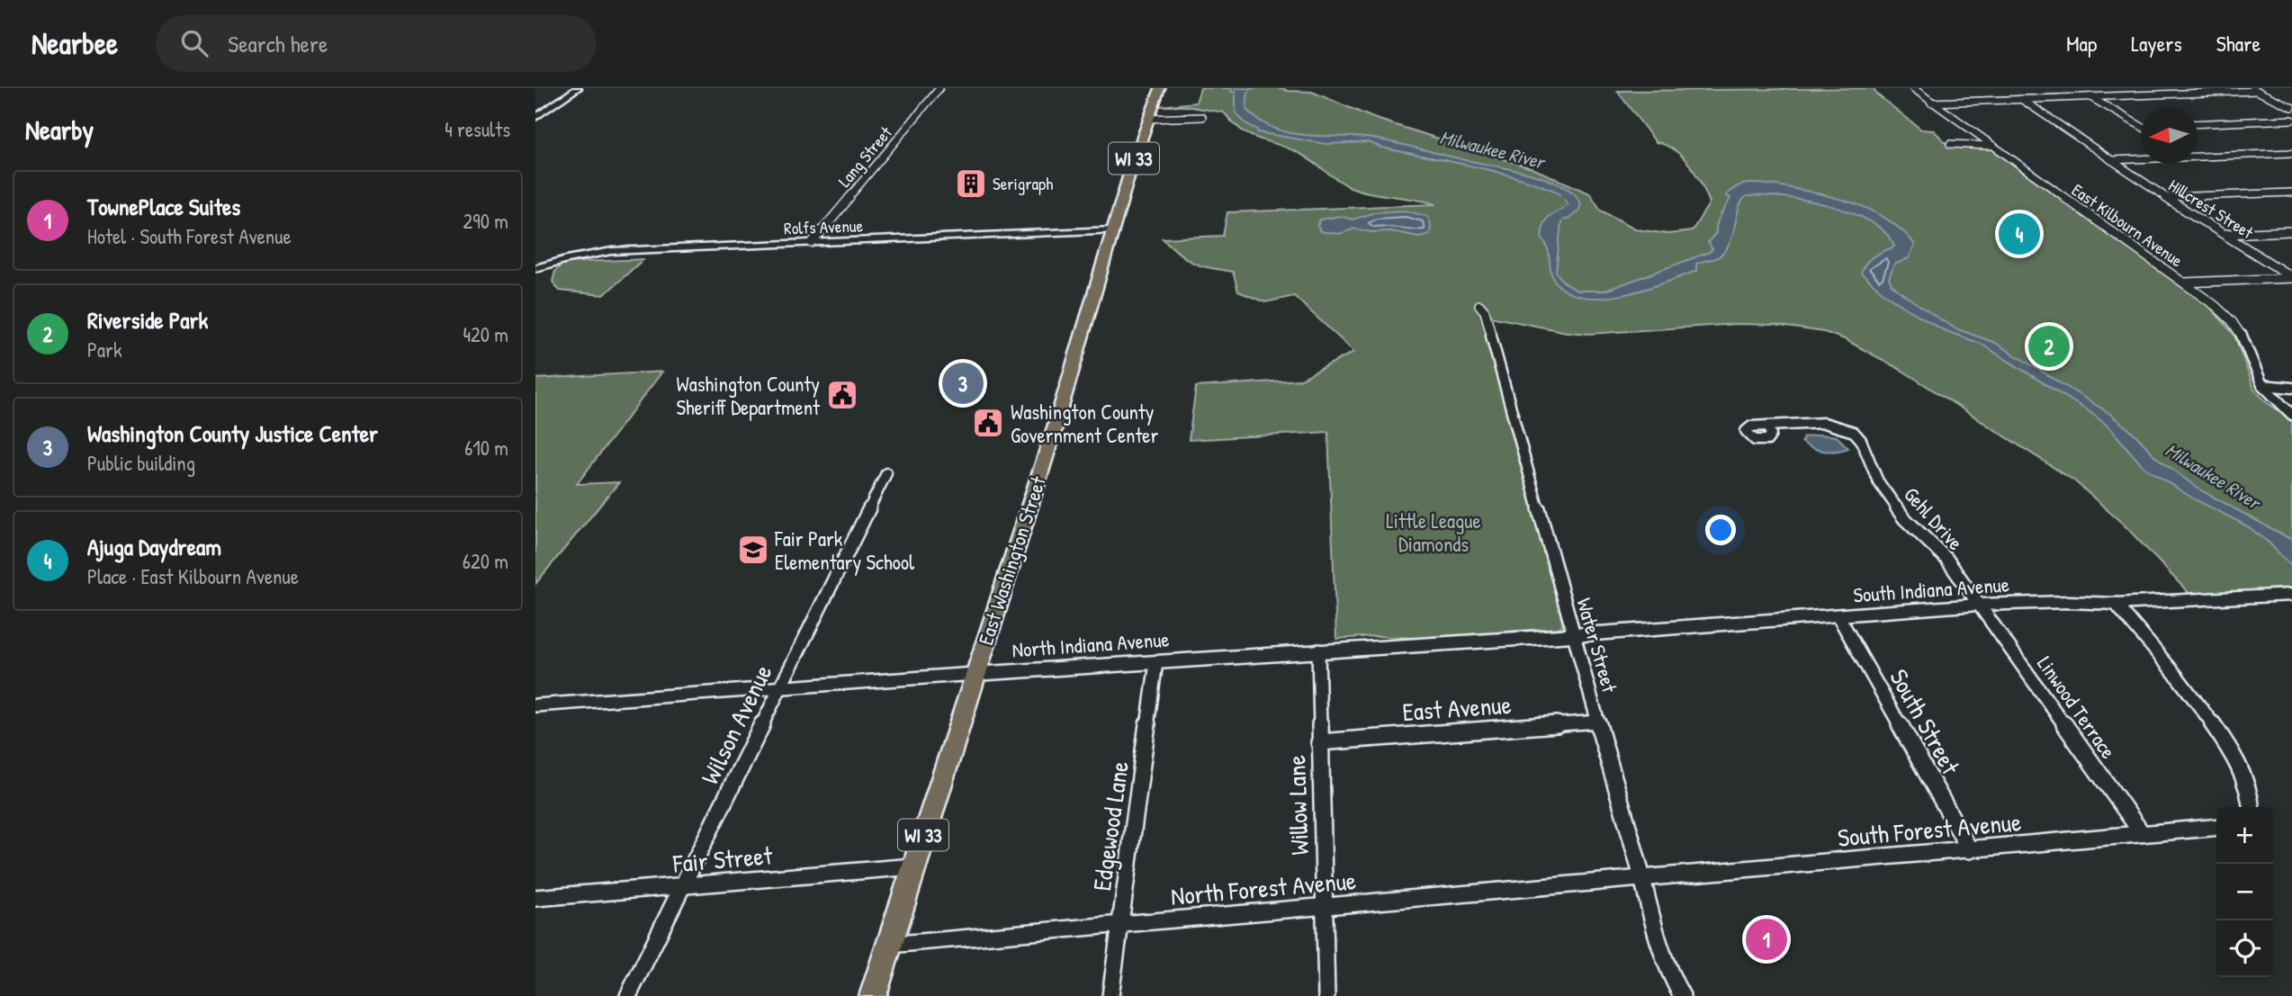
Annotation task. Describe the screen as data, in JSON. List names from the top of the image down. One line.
{"streets":{"main road":["WI 33","East Washington Street"],"street":["Lang Street","Hillcrest Street","East Kilbourn Avenue","Rolfs Avenue","Gehl Drive","South Indiana Avenue","North Indiana Avenue","Water Street","Linwood Terrace","East Avenue","South Street","Wilson Avenue","Willow Lane","Edgewood Lane","South Forest Avenue","Fair Street","North Forest Avenue"]},"crossings":[["Lang Street","Rolfs Avenue"],["Rolfs Avenue","East Washington Street"],["Gehl Drive","South Indiana Avenue"],["Gehl Drive","Linwood Terrace"],["East Washington Street","North Indiana Avenue"],["East Washington Street","Fair Street"],["East Washington Street","North Forest Avenue"],["South Indiana Avenue","North Indiana Avenue"],["South Indiana Avenue","Water Street"],["South Indiana Avenue","Linwood Terrace"],["South Indiana Avenue","South Street"],["North Indiana Avenue","Water Street"],["North Indiana Avenue","Wilson Avenue"],["North Indiana Avenue","Willow Lane"],["North Indiana Avenue","Edgewood Lane"],["Water Street","East Avenue"],["Water Street","South Forest Avenue"],["Water Street","North Forest Avenue"],["Linwood Terrace","South Forest Avenue"],["East Avenue","Willow Lane"],["South Street","South Forest Avenue"],["Wilson Avenue","Fair Street"],["Willow Lane","North Forest Avenue"],["Edgewood Lane","North Forest Avenue"],["South Forest Avenue","North Forest Avenue"]],"water":["Milwaukee River"],"parks":["Little League Diamonds"],"places":{"building":["Serigraph"],"public building":["Washington County Sheriff Department","Washington County Government Center"],"school or university":["Fair Park Elementary School"]},"north":"left","page":{"header":"Nearbee","search":"Search here","nav":["Map","Layers","Share"],"heading":["Nearby","4 results"],"list":[{"mark":"1","name":"TownePlace Suites","note":"Hotel · South Forest Avenue","value":"290 m"},{"mark":"2","name":"Riverside Park","note":"Park","value":"420 m"},{"mark":"3","name":"Washington County Justice Center","note":"Public building","value":"610 m"},{"mark":"4","name":"Ajuga Daydream","note":"Place · East Kilbourn Avenue","value":"620 m"}],"pins":["4","2","3","1"],"map_buttons":["+","−"]}}
